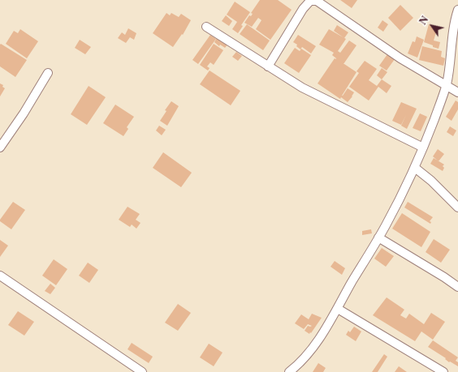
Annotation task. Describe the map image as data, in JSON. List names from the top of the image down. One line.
{"north":"top left"}
